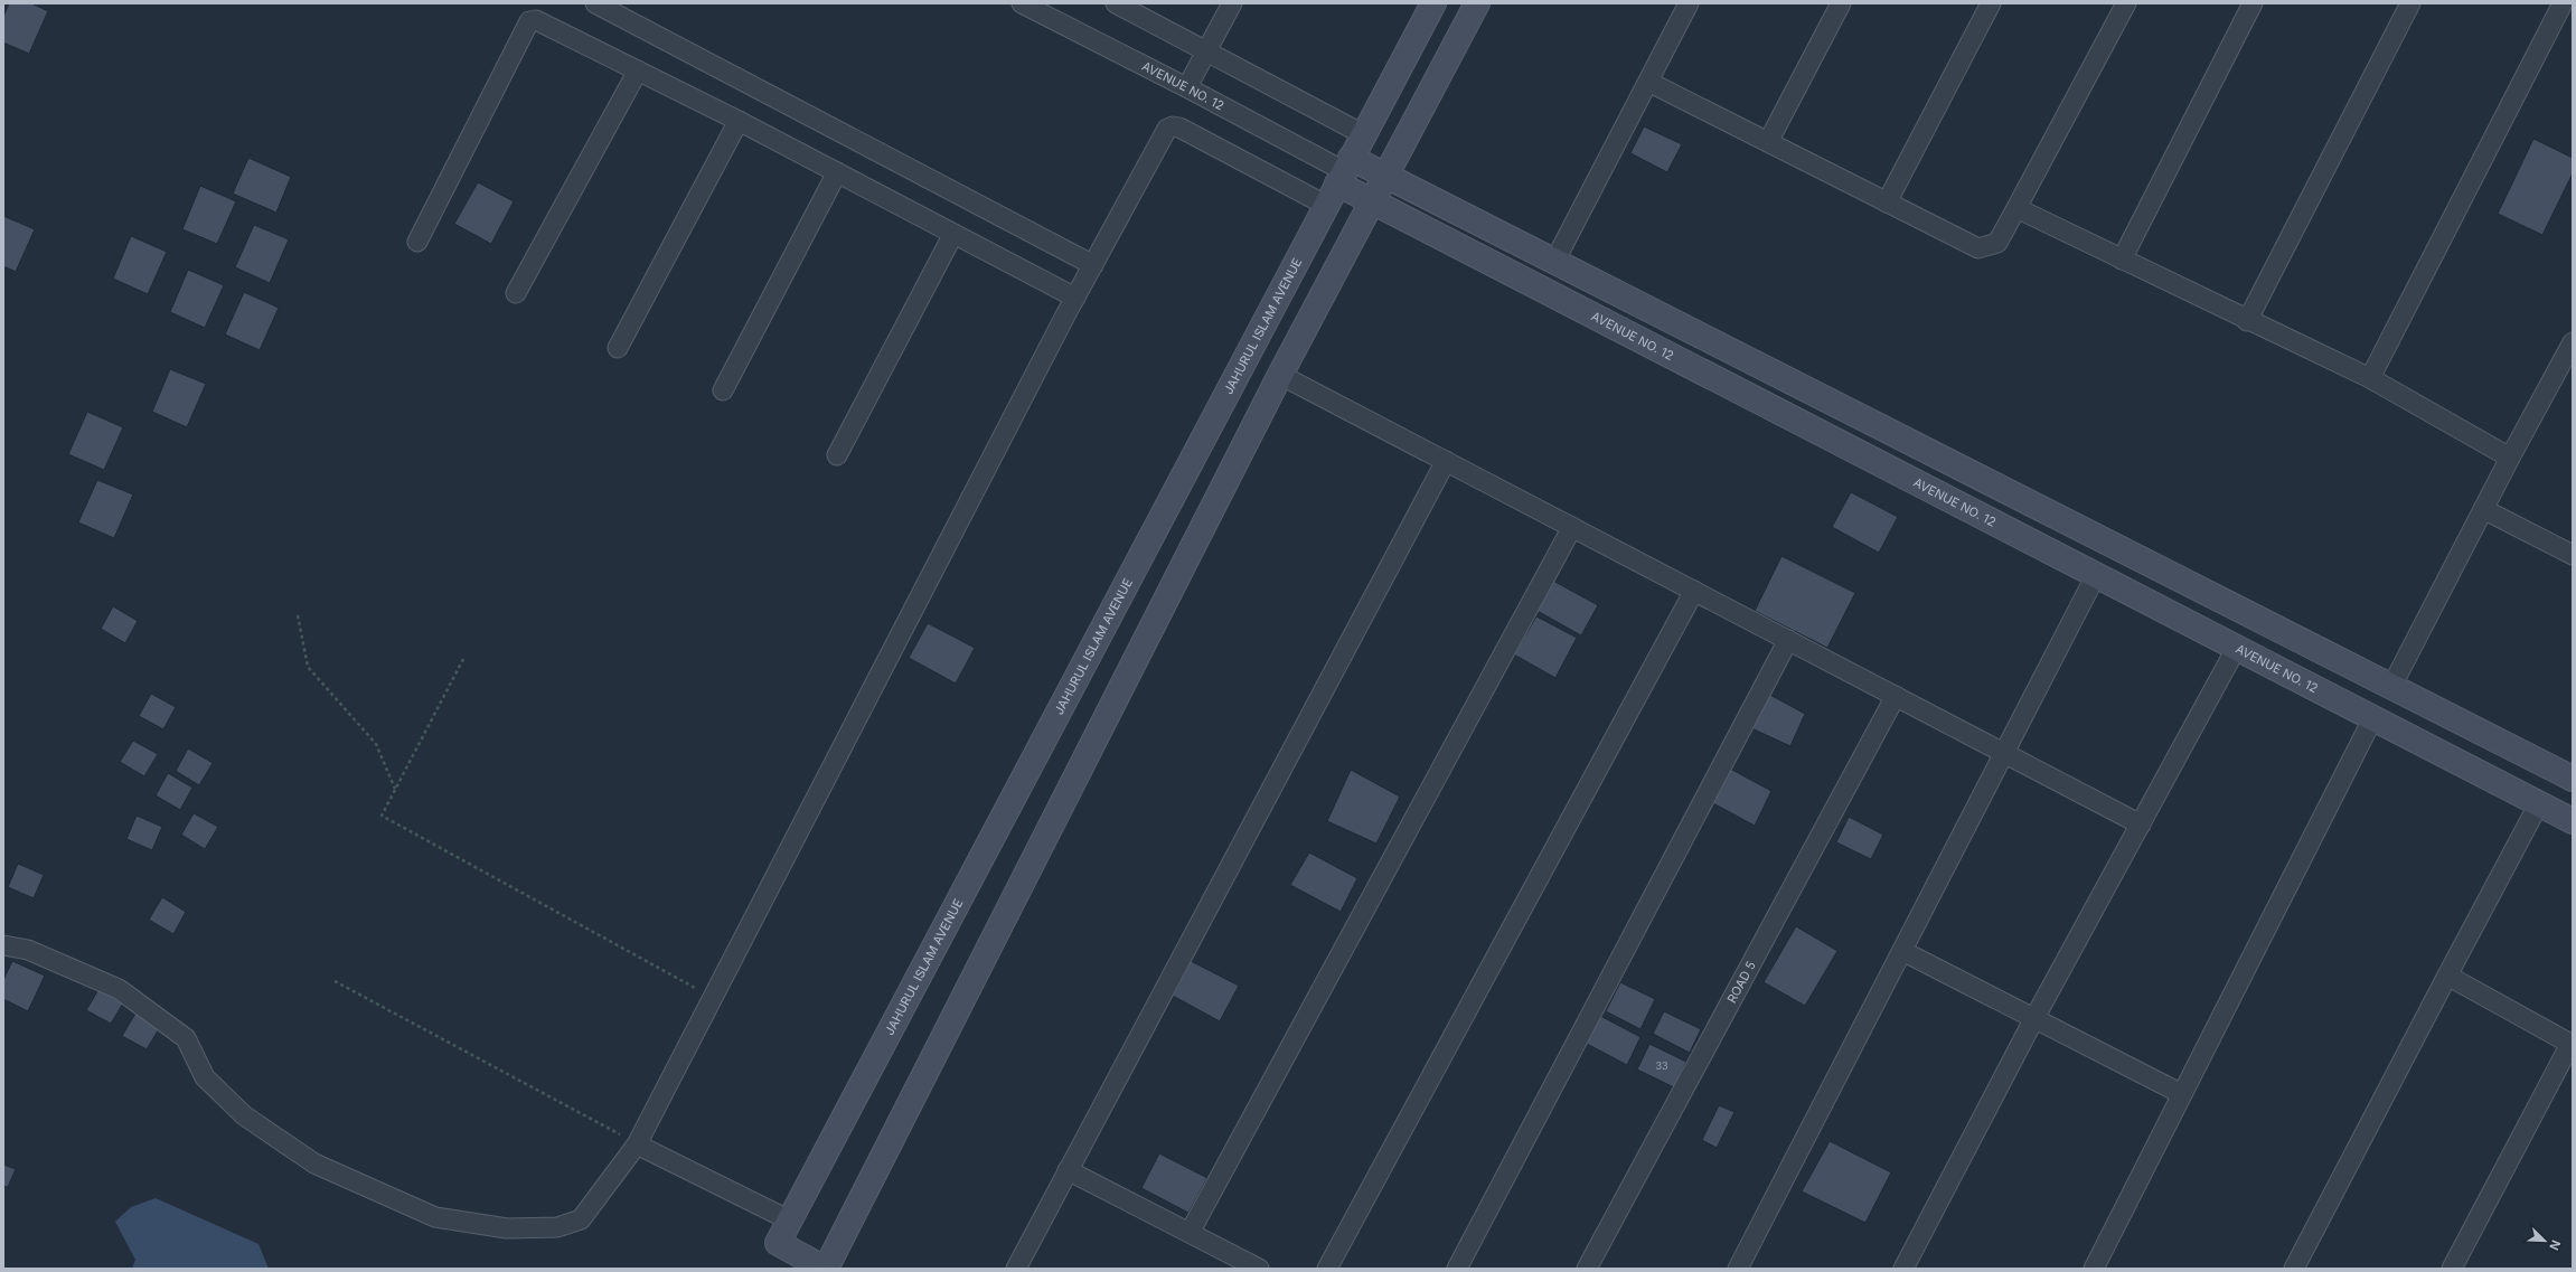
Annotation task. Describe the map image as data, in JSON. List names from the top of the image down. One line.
{"streets":{"street":["AVENUE NO. 12","JAHURUL ISLAM AVENUE","ROAD 5"]},"crossings":[["AVENUE NO. 12","JAHURUL ISLAM AVENUE"]],"house_numbers":["33"],"north":"bottom right"}
